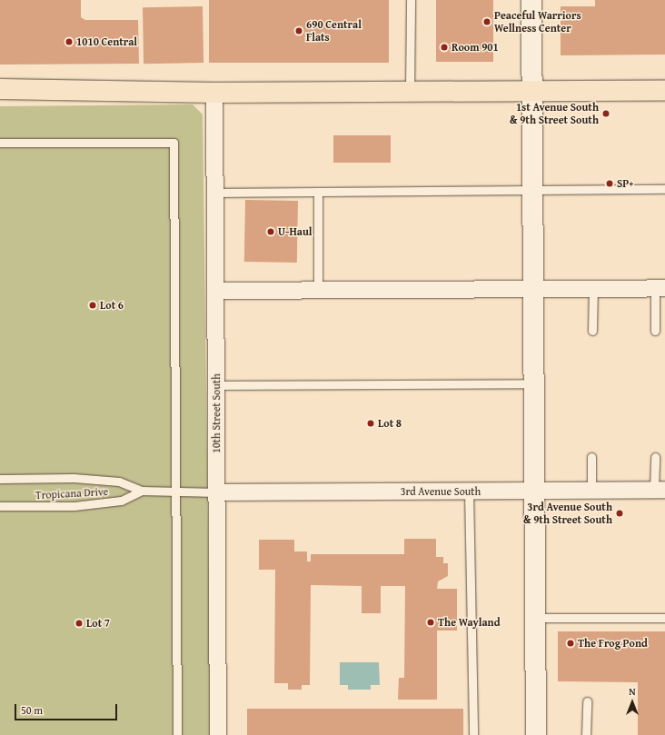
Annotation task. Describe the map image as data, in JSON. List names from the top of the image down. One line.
{"streets":{"street":["10th Street South","3rd Avenue South"],"lane":["Tropicana Drive"]},"crossings":[["10th Street South","3rd Avenue South"],["10th Street South","Tropicana Drive"],["3rd Avenue South","Tropicana Drive"]],"places":["Peaceful Warriors Wellness Center","690 Central Flats","1010 Central","Room 901","1st Avenue South & 9th Street South","SP+","U-Haul","Lot 6","Lot 8","3rd Avenue South & 9th Street South","The Wayland","Lot 7","The Frog Pond"],"scale_bar":"50 m","north":"top"}
